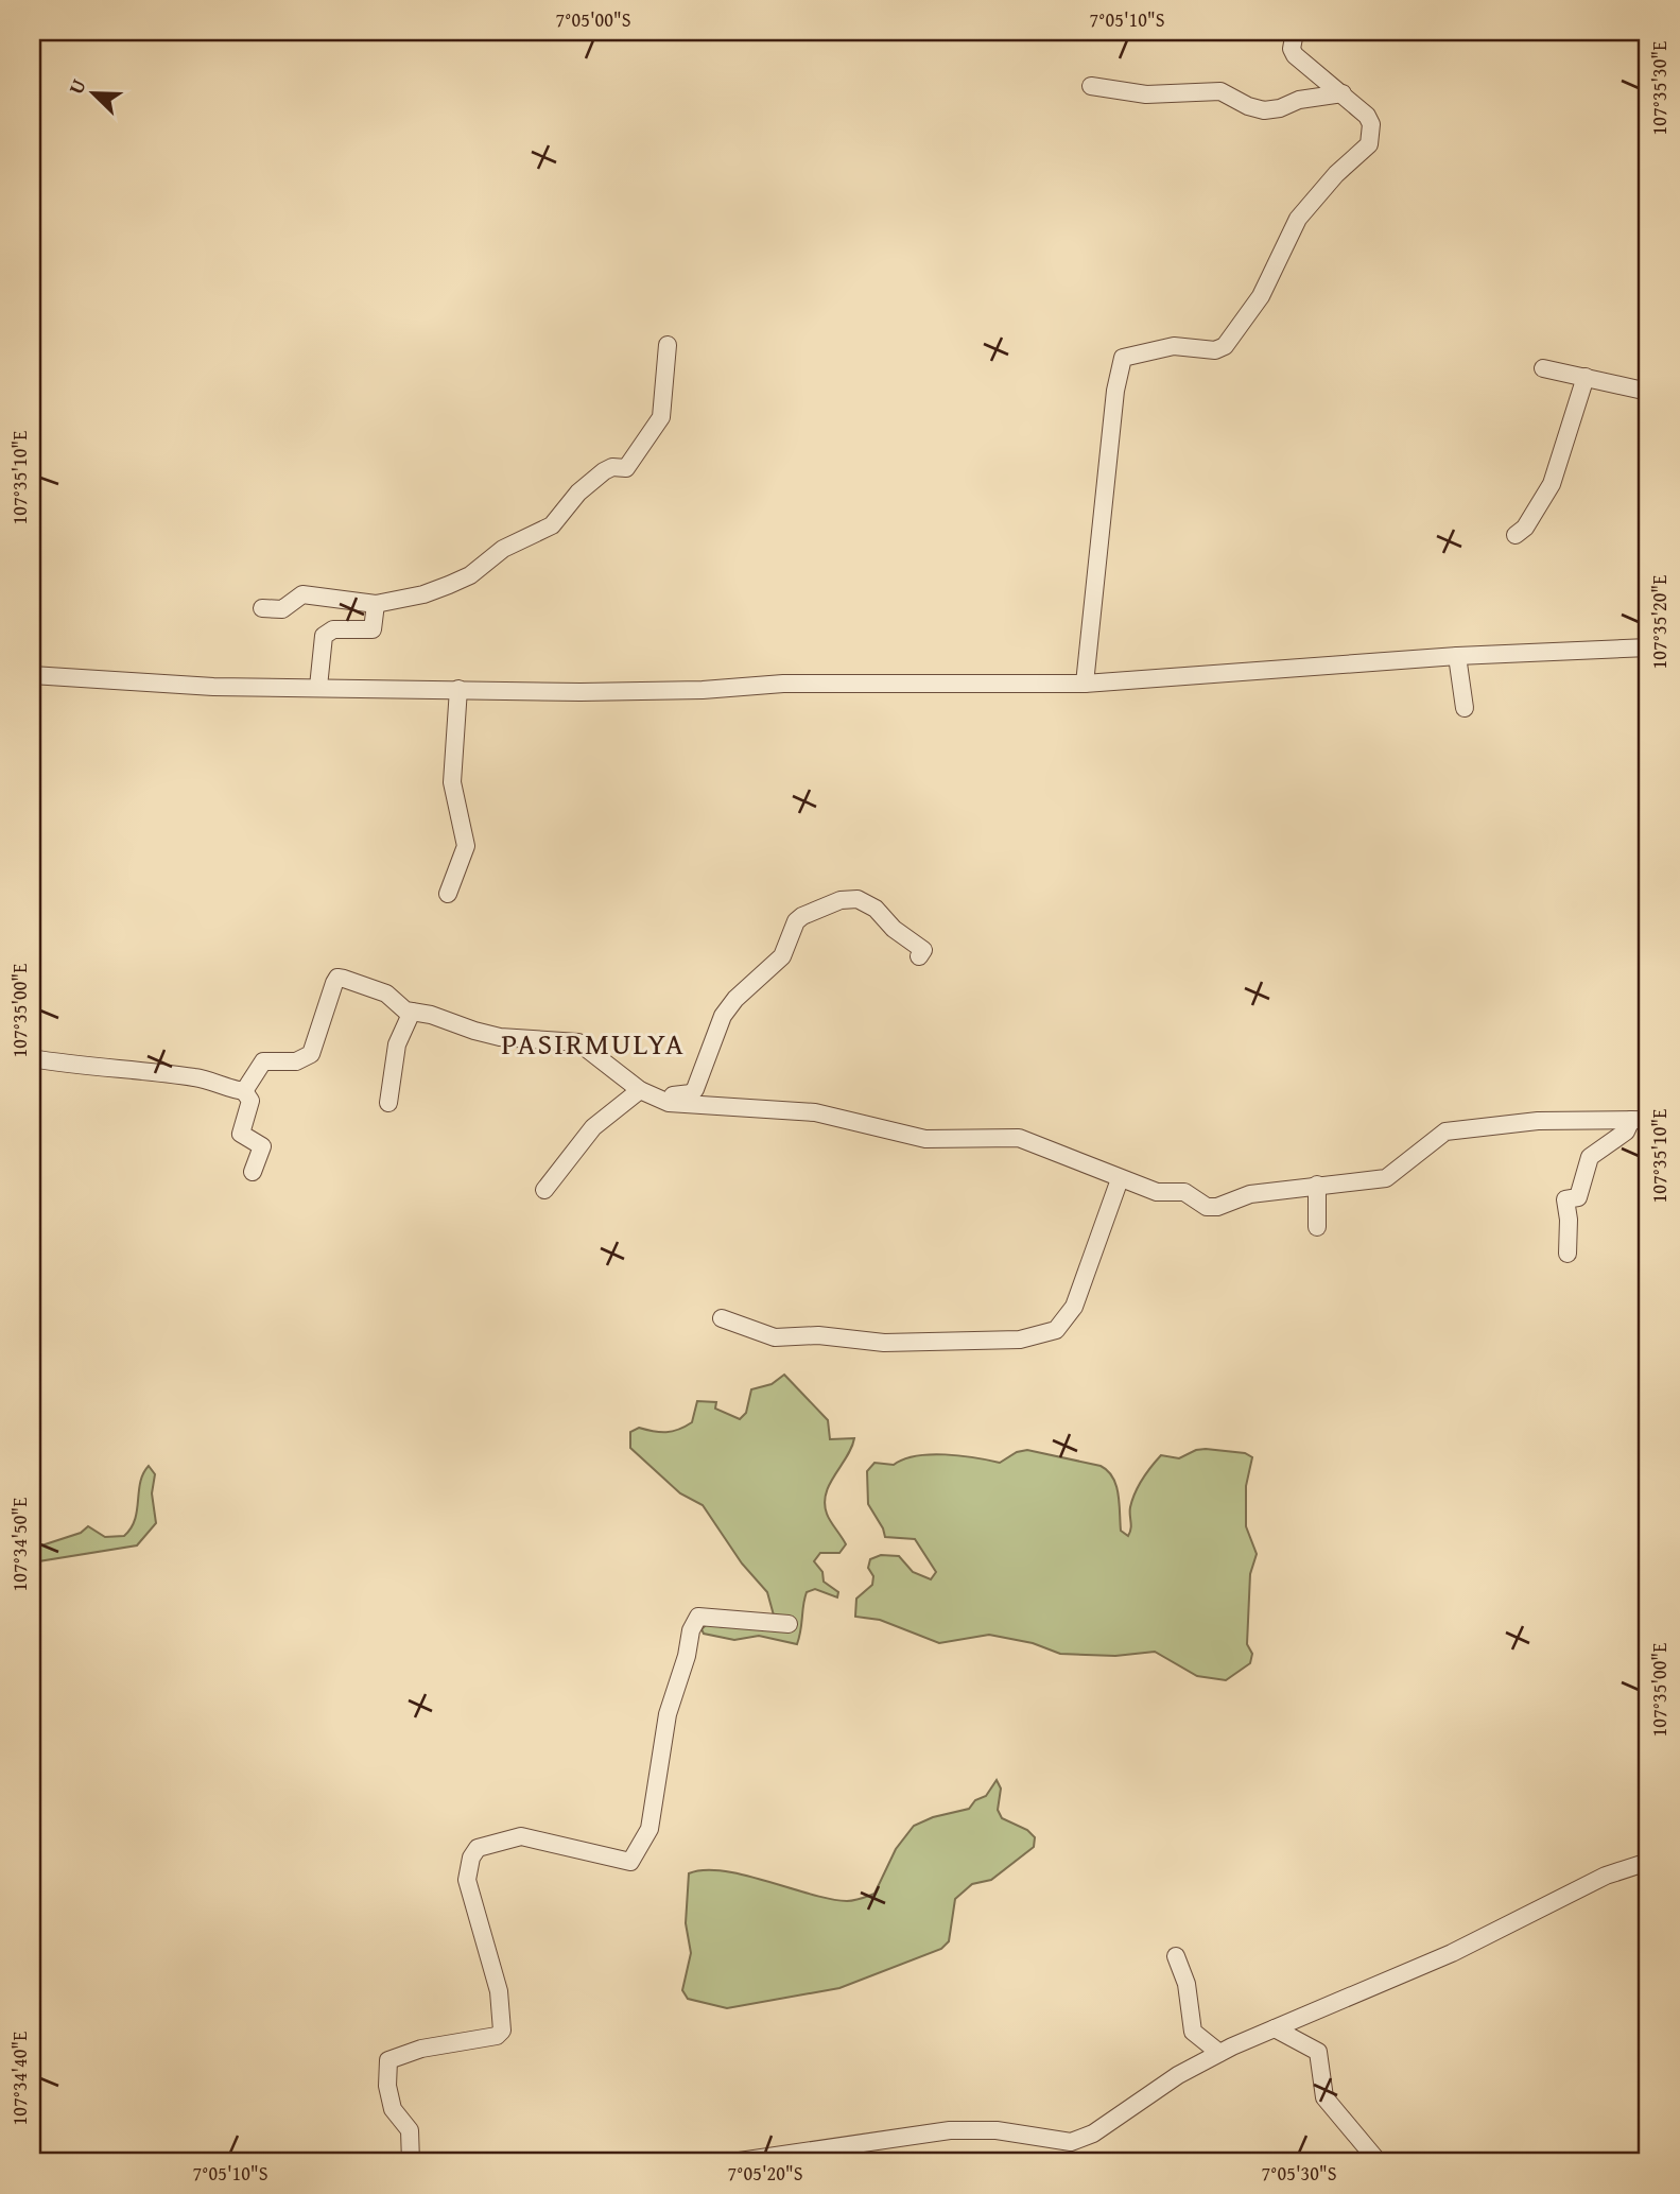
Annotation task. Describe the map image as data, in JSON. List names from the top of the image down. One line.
{"districts":["PASIRMULYA"],"north":"top left","coordinates":["7°05'00\"S","7°05'10\"S","107°35'30\"E","107°35'10\"E","107°35'20\"E","107°35'00\"E","107°34'50\"E","107°34'40\"E","7°05'20\"S","7°05'30\"S"]}
